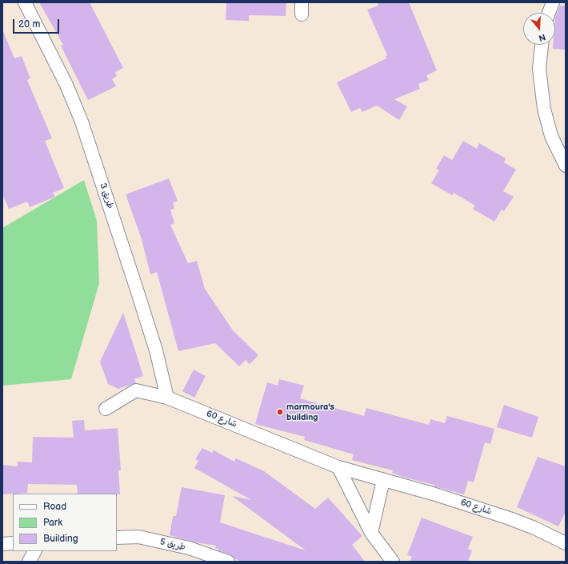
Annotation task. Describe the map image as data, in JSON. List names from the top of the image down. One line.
{"streets":{"street":["طريق 3","شارع 60","طريق 5"]},"crossings":[["طريق 3","شارع 60"]],"places":["marmoura's building"],"legend":["Road","Park","Building"],"scale_bar":"20 m","north":"bottom"}
